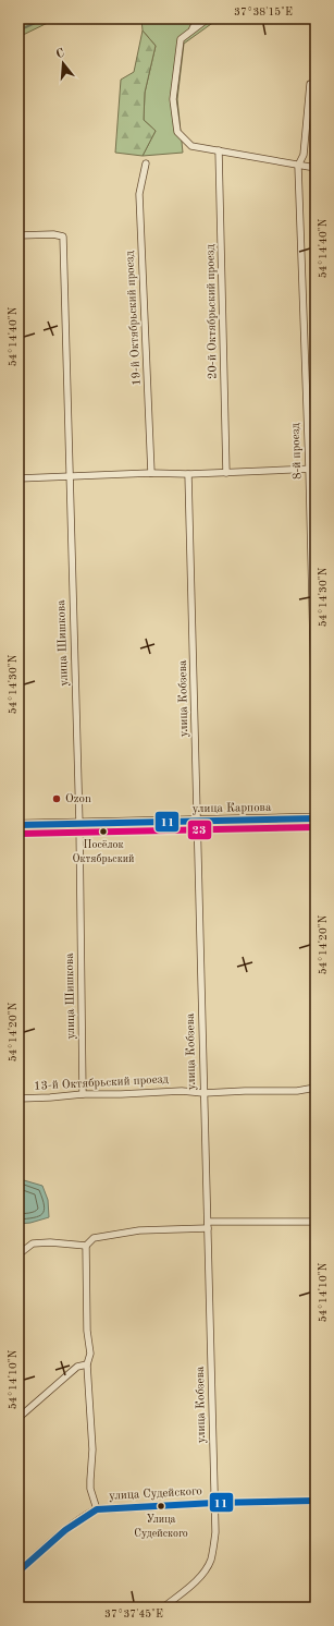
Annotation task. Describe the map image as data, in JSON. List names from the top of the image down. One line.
{"streets":{"main road":["улица Карпова"],"street":["20-й Октябрьский проезд","19-й Октябрьский проезд","8-й проезд","улица Шишкова","улица Кобзева","13-й Октябрьский проезд","улица Судейского"]},"crossings":[["улица Шишкова","улица Карпова"],["улица Шишкова","13-й Октябрьский проезд"],["улица Кобзева","улица Карпова"],["улица Кобзева","13-й Октябрьский проезд"],["улица Кобзева","улица Судейского"]],"places":["Ozon","Посёлок Октябрьский","Улица Судейского"],"lines":["transit line 11","transit line 23"],"north":"top","coordinates":["37°38'15\"E","54°14'40\"N","54°14'30\"N","54°14'20\"N","54°14'10\"N","37°37'45\"E"]}
